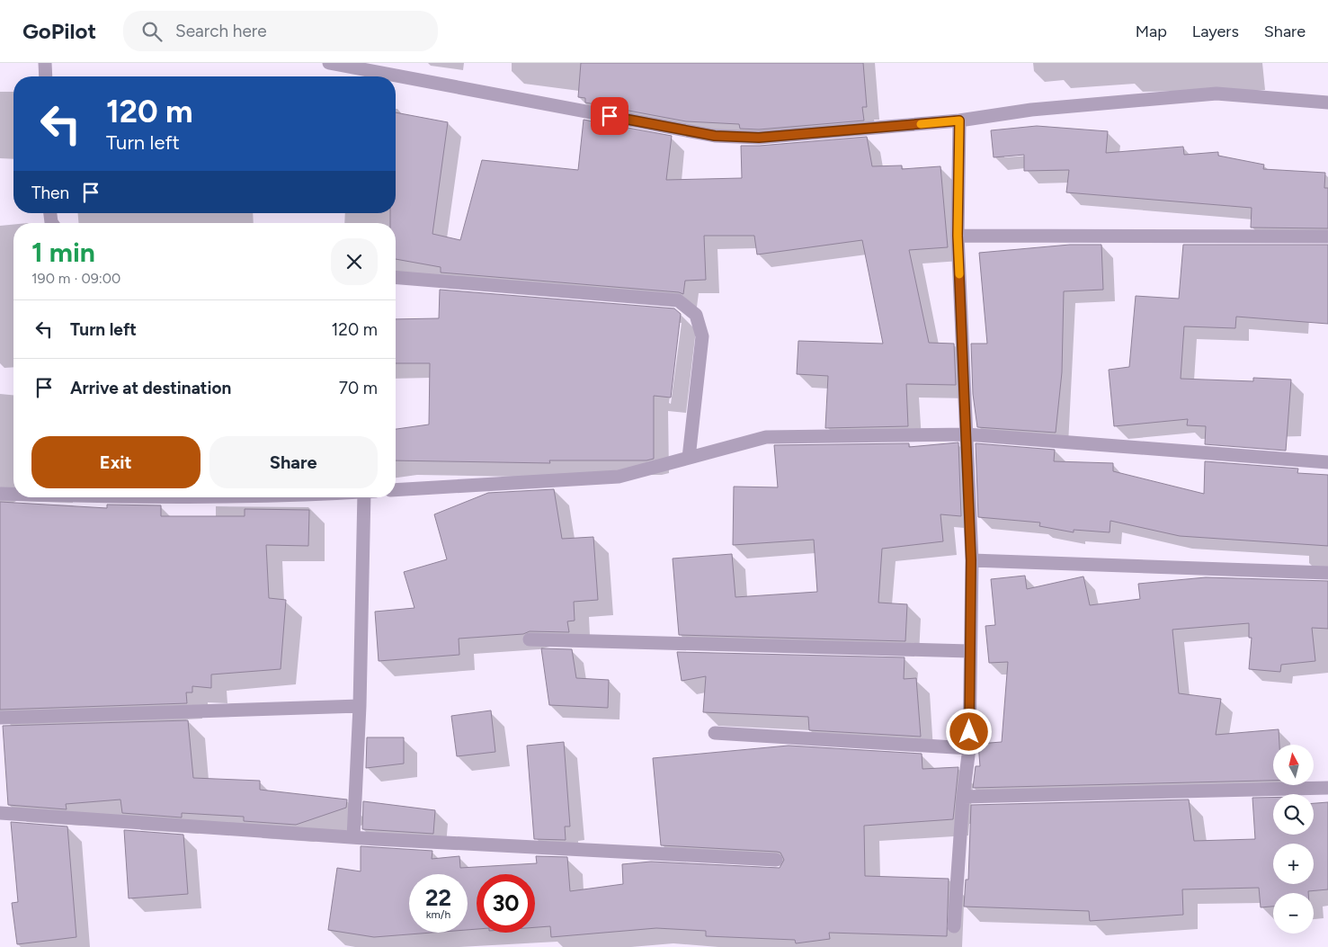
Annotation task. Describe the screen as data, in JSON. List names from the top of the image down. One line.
{"north":"top","page":{"header":"GoPilot","search":"Search here","nav":["Map","Layers","Share"],"turn":["120 m","Turn left"],"then":"Then","heading":["1 min","190 m · 09:00"],"list":[{"name":"Turn left","value":"120 m"},{"name":"Arrive at destination","value":"70 m"}],"buttons":["Exit","Share"],"map_buttons":["+","−"],"speed":"22 km/h","limit":"30"}}
